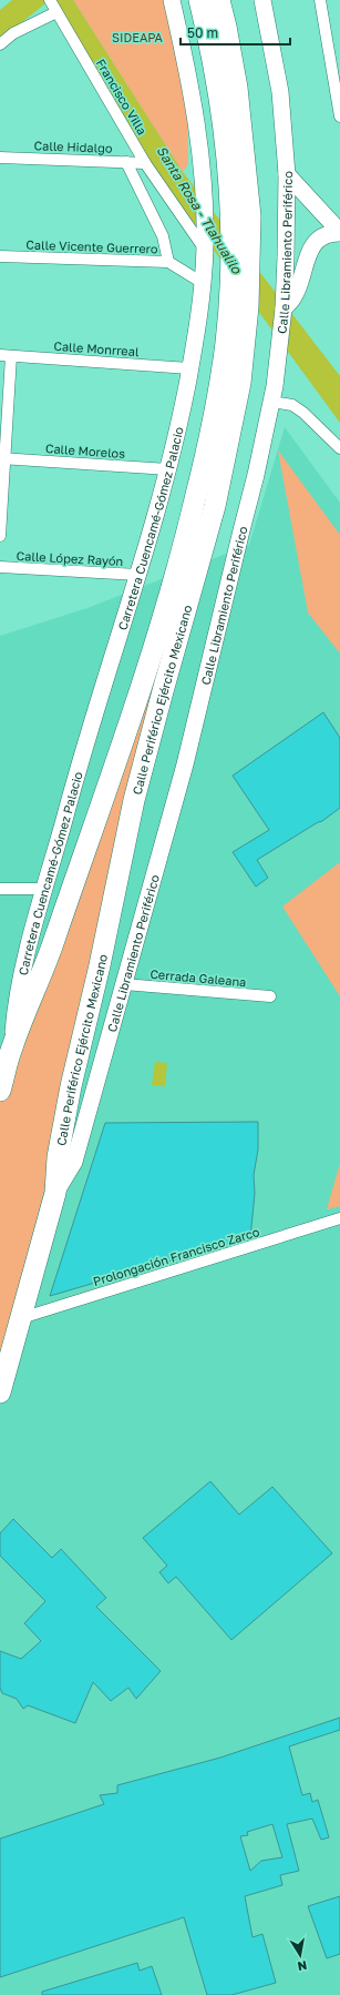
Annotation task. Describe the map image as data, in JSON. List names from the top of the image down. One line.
{"streets":{"highway":["Calle Periférico Ejército Mexicano"],"main road":["Calle Libramiento Periférico","Carretera Cuencamé-Gómez Palacio"],"street":["Francisco Villa","Calle Hidalgo","Calle Vicente Guerrero","Calle Monrreal","Calle Morelos","Calle López Rayón","Cerrada Galeana","Prolongación Francisco Zarco"]},"crossings":[["Francisco Villa","Calle Hidalgo"],["Francisco Villa","Carretera Cuencamé-Gómez Palacio"],["Calle Vicente Guerrero","Carretera Cuencamé-Gómez Palacio"],["Calle Libramiento Periférico","Calle Periférico Ejército Mexicano"],["Calle Libramiento Periférico","Cerrada Galeana"],["Calle Monrreal","Carretera Cuencamé-Gómez Palacio"],["Calle Morelos","Carretera Cuencamé-Gómez Palacio"],["Carretera Cuencamé-Gómez Palacio","Calle López Rayón"],["Carretera Cuencamé-Gómez Palacio","Calle Periférico Ejército Mexicano"],["Calle Periférico Ejército Mexicano","Prolongación Francisco Zarco"]],"water":["Santa Rosa - Tlahualilo"],"parks":["SIDEAPA"],"scale_bar":"50 m","north":"bottom"}
